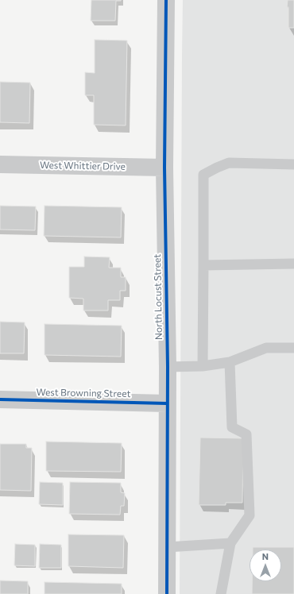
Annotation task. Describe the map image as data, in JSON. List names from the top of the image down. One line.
{"streets":{"street":["West Whittier Drive","North Locust Street","West Browning Street"]},"crossings":[["West Whittier Drive","North Locust Street"],["North Locust Street","West Browning Street"]],"north":"top"}
